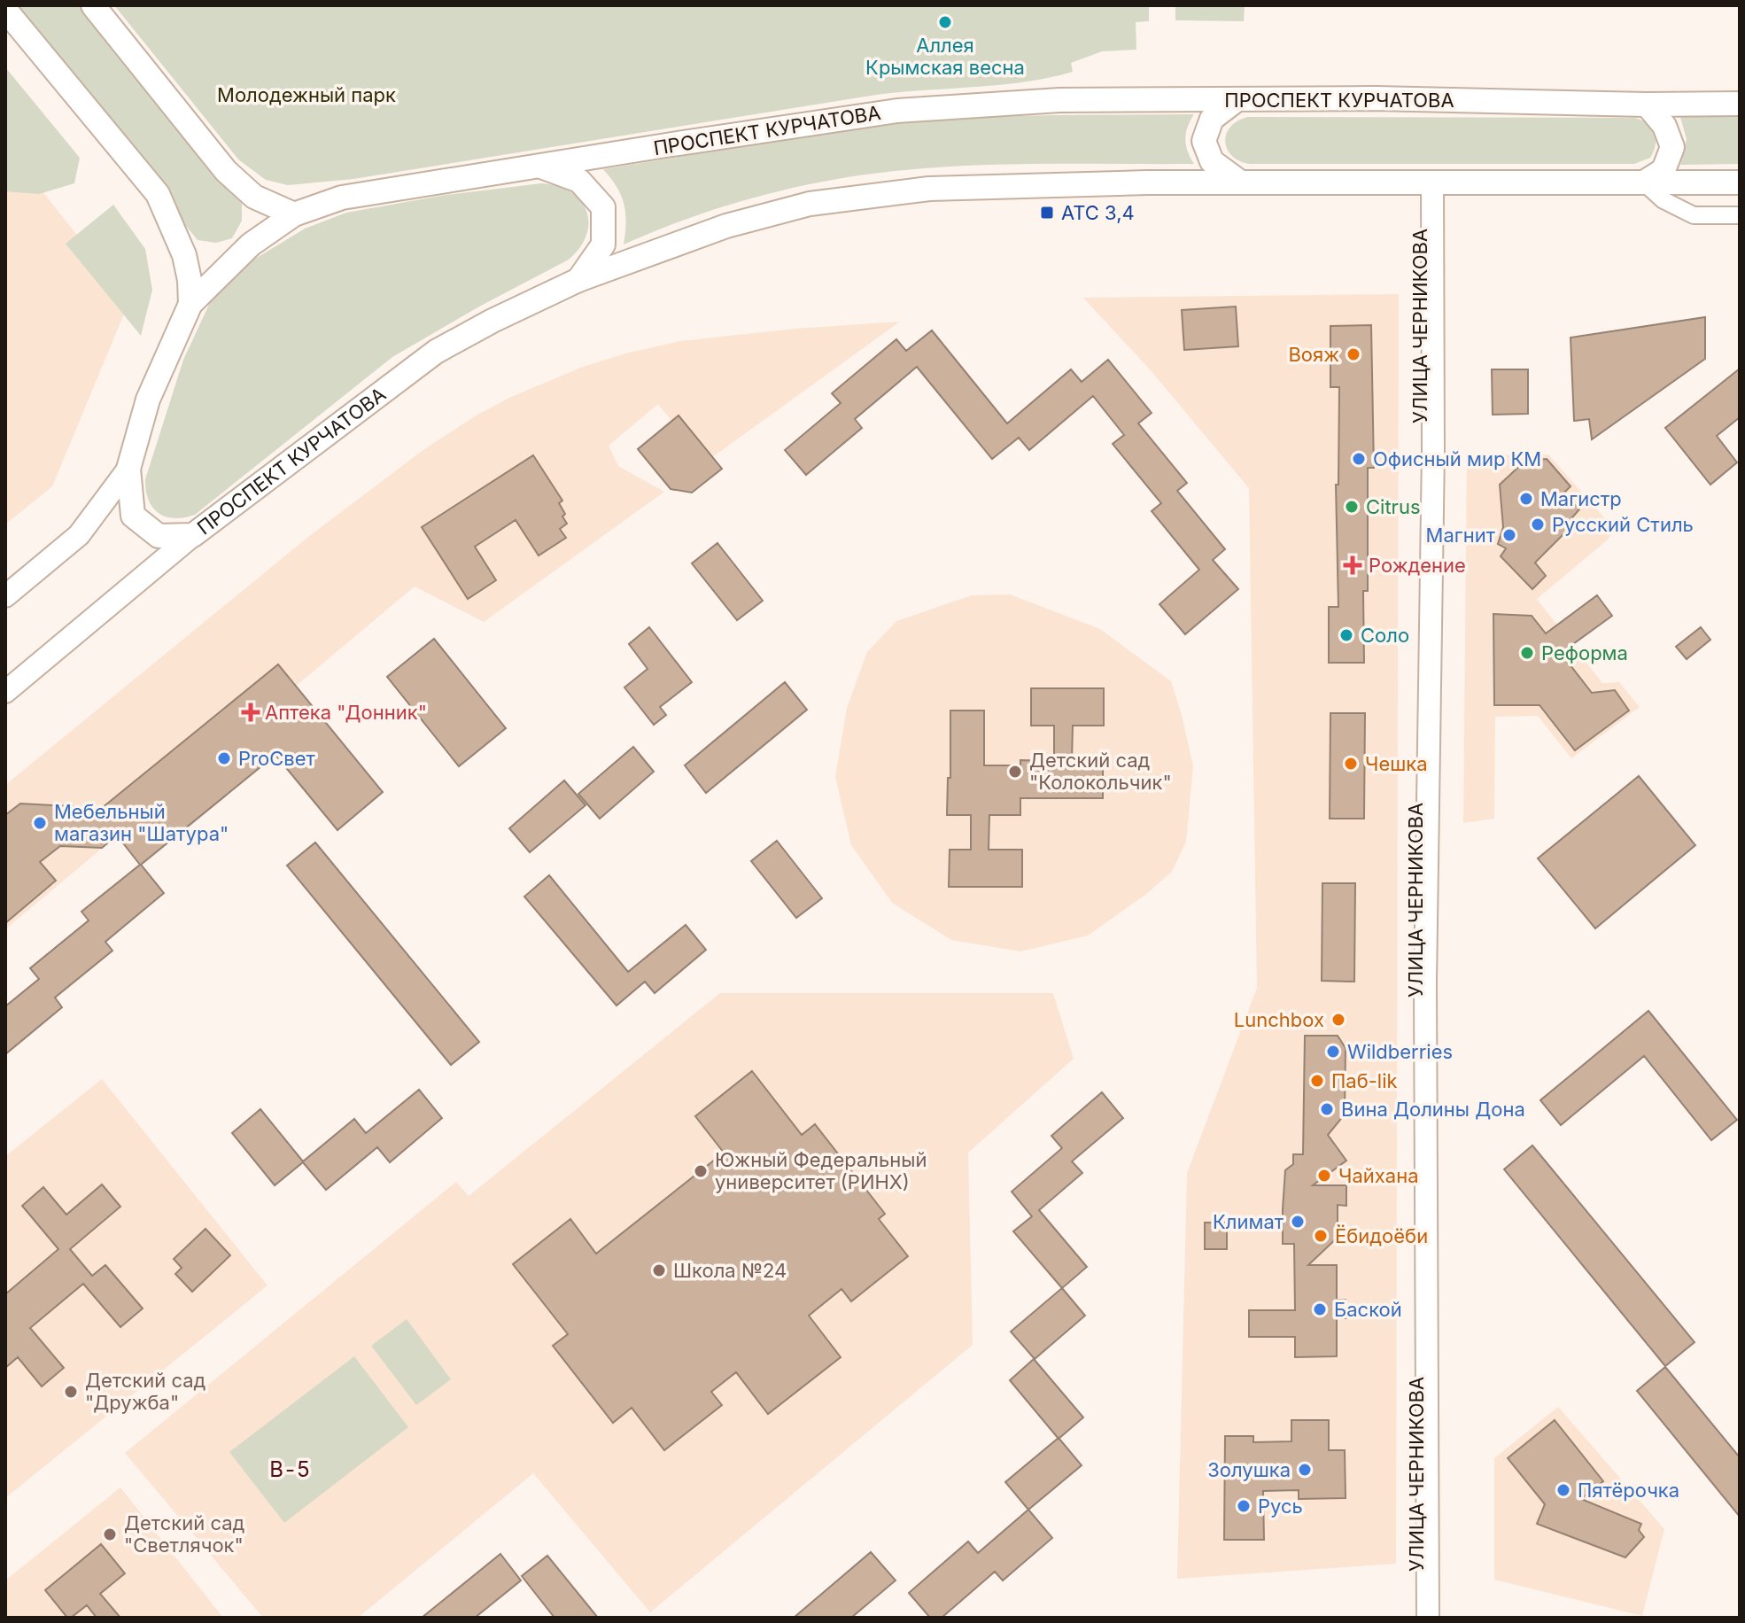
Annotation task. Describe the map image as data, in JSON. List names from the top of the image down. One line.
{"streets":{"main road":["ПРОСПЕКТ КУРЧАТОВА"],"street":["УЛИЦА ЧЕРНИКОВА"]},"crossings":[["ПРОСПЕКТ КУРЧАТОВА","УЛИЦА ЧЕРНИКОВА"]],"districts":["В-5"],"parks":["Молодежный парк"],"places":{"other":["Аллея Крымская весна","Вояж","Офисный мир КМ","Магистр","Citrus","Русский Стиль","Магнит","Соло","Реформа","ProСвет","Чешка","Детский сад \"Колокольчик\"","Мебельный магазин \"Шатура\"","Lunchbox","Wildberries","Паб-lik","Вина Долины Дона","Южный Федеральный университет (РИНХ)","Чайхана","Климат","Ёбидоёби","Школа №24","Баской","Детский сад \"Дружба\"","Золушка","Пятёрочка","Русь","Детский сад \"Светлячок\""],"transit":["АТС 3,4"],"health":["Рождение","Аптека \"Донник\""]}}
